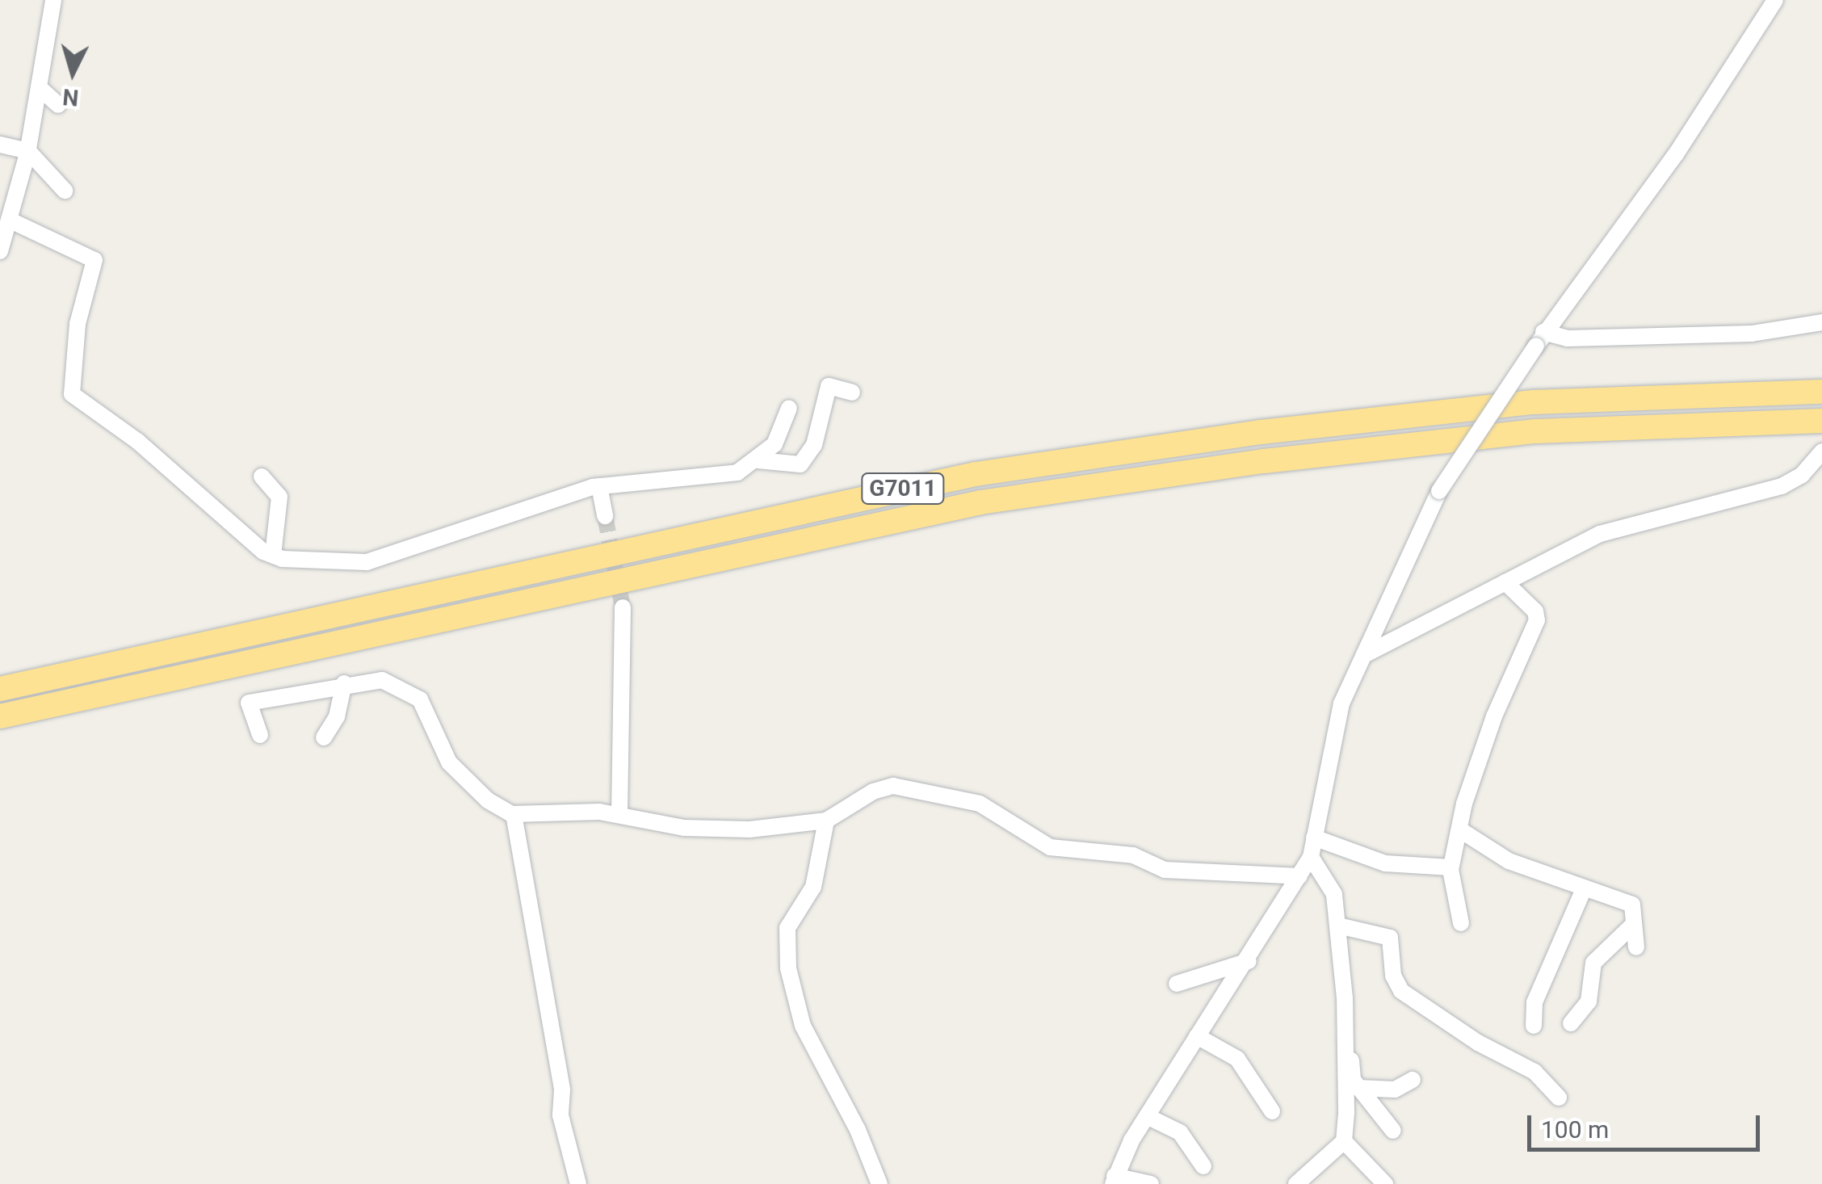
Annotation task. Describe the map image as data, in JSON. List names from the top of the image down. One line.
{"streets":{"highway":["G7011"]},"scale_bar":"100 m","north":"bottom"}
